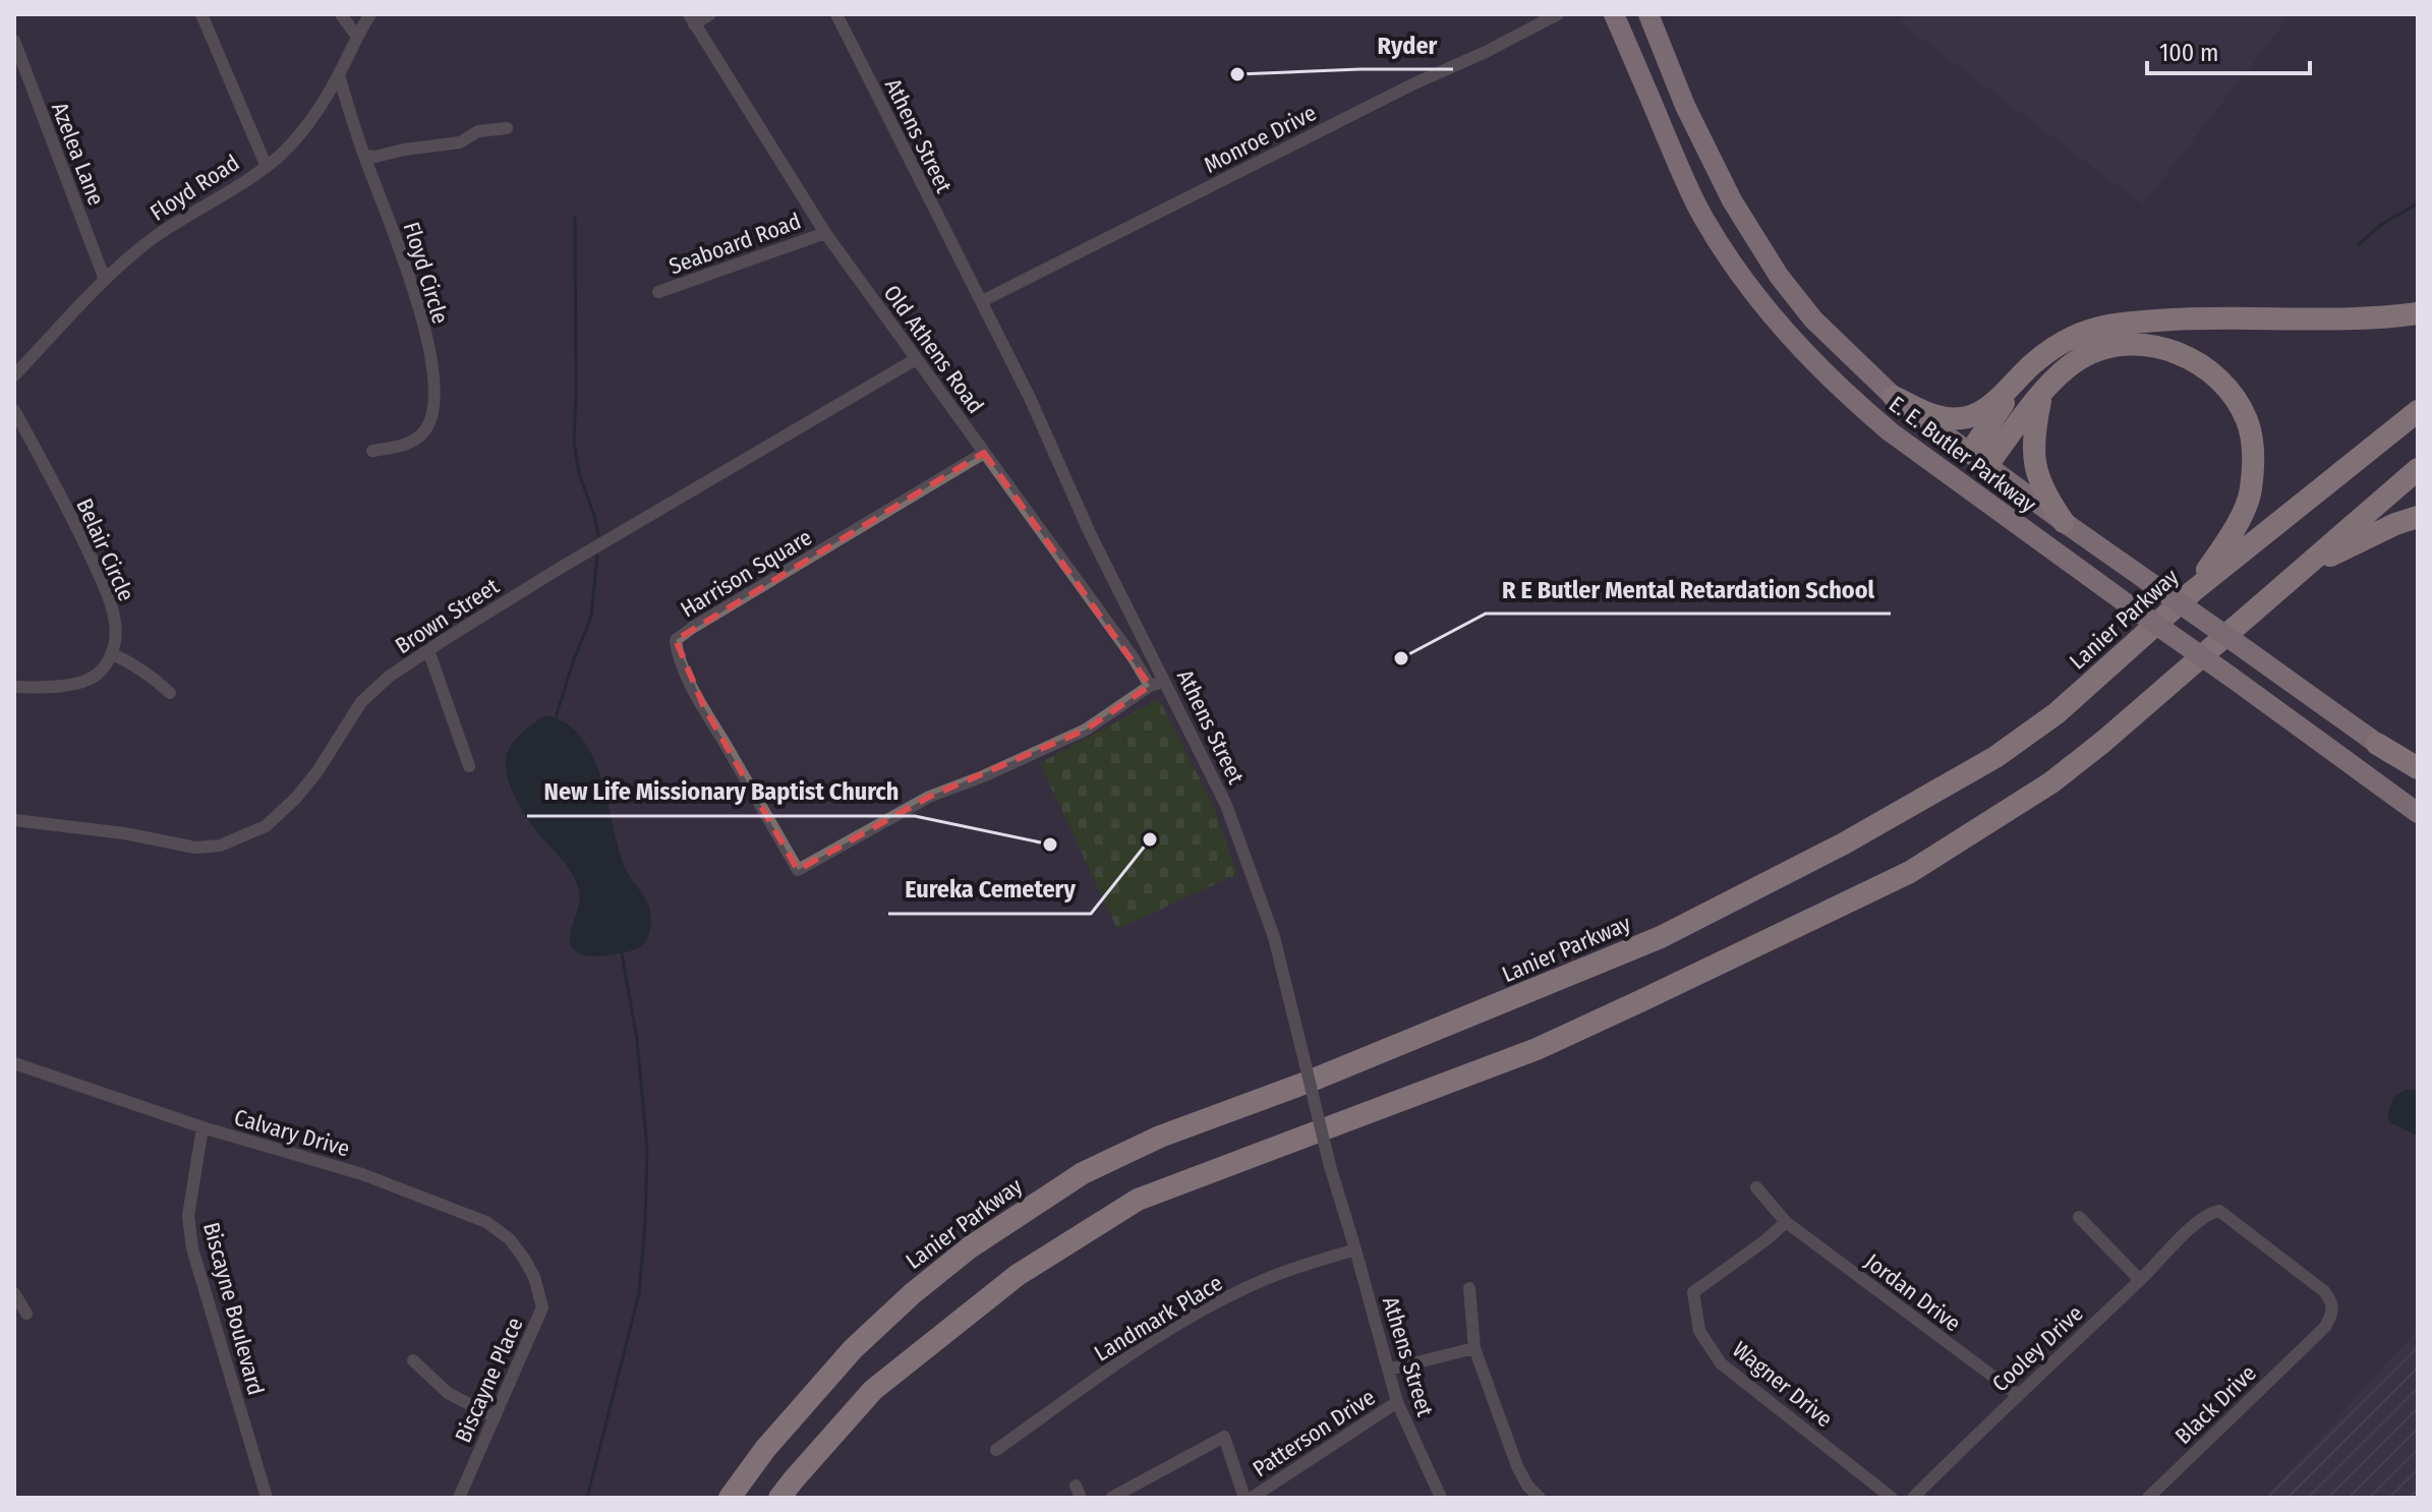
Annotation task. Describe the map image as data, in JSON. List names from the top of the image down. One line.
{"streets":{"highway":["E. E. Butler Parkway","Lanier Parkway"],"street":["Athens Street","Monroe Drive","Azelea Lane","Floyd Road","Seaboard Road","Floyd Circle","Old Athens Road","Belair Circle","Harrison Square","Brown Street","Calvary Drive","Jordan Drive","Biscayne Boulevard","Landmark Place","Cooley Drive","Biscayne Place","Wagner Drive","Black Drive","Patterson Drive"]},"crossings":[["Athens Street","Monroe Drive"],["Athens Street","Landmark Place"],["Athens Street","Patterson Drive"],["Azelea Lane","Floyd Road"],["Floyd Road","Floyd Circle"],["Seaboard Road","Old Athens Road"],["Old Athens Road","Harrison Square"],["Old Athens Road","Brown Street"],["Calvary Drive","Biscayne Boulevard"],["Calvary Drive","Biscayne Place"],["Jordan Drive","Cooley Drive"],["Jordan Drive","Wagner Drive"],["Cooley Drive","Black Drive"]],"places":["Ryder","R E Butler Mental Retardation School","Eureka Cemetery","New Life Missionary Baptist Church"],"scale_bar":"100 m"}
